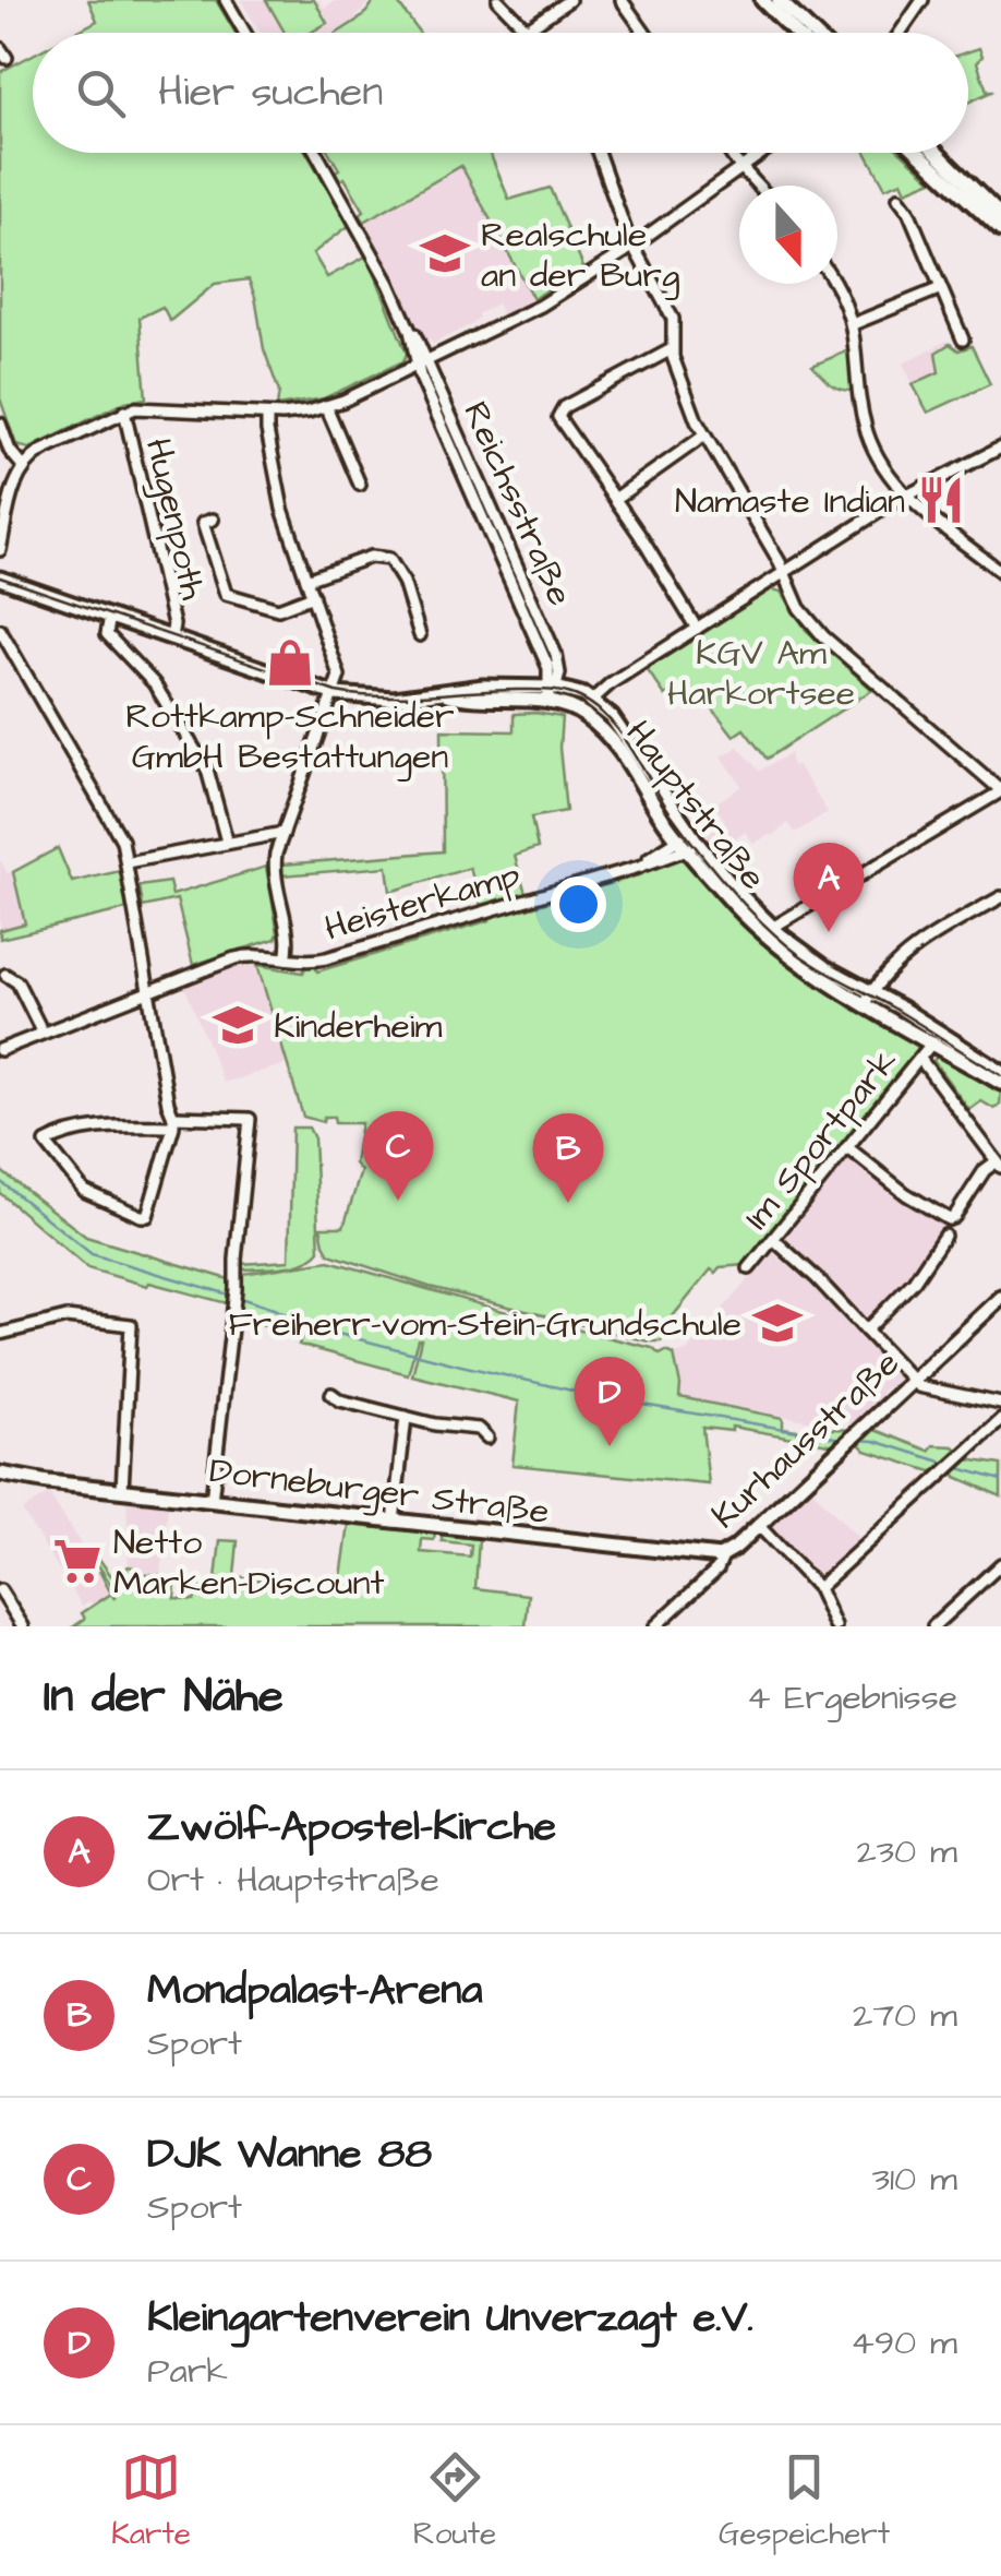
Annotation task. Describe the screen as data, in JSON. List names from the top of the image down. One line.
{"streets":{"street":["Reichsstraße","Hugenpoth","Hauptstraße","Heisterkamp","Im Sportpark","Kurhausstraße","Dorneburger Straße"]},"crossings":[["Reichsstraße","Hauptstraße"],["Hugenpoth","Hauptstraße"],["Hauptstraße","Heisterkamp"],["Hauptstraße","Im Sportpark"],["Kurhausstraße","Dorneburger Straße"]],"parks":["KGV Am Harkortsee"],"places":{"school or university":["Realschule an der Burg","Kinderheim","Freiherr-vom-Stein-Grundschule"],"restaurant":["Namaste Indian"],"shop":["Rottkamp-Schneider GmbH Bestattungen"],"supermarket":["Netto Marken-Discount"]},"north":"bottom","page":{"search":"Hier suchen","pins":["A","C","B","D"],"heading":["In der Nähe","4 Ergebnisse"],"list":[{"mark":"A","name":"Zwölf-Apostel-Kirche","note":"Ort · Hauptstraße","value":"230 m"},{"mark":"B","name":"Mondpalast-Arena","note":"Sport","value":"270 m"},{"mark":"C","name":"DJK Wanne 88","note":"Sport","value":"310 m"},{"mark":"D","name":"Kleingartenverein Unverzagt e.V.","note":"Park","value":"490 m"}],"nav":["Karte","Route","Gespeichert"]}}
